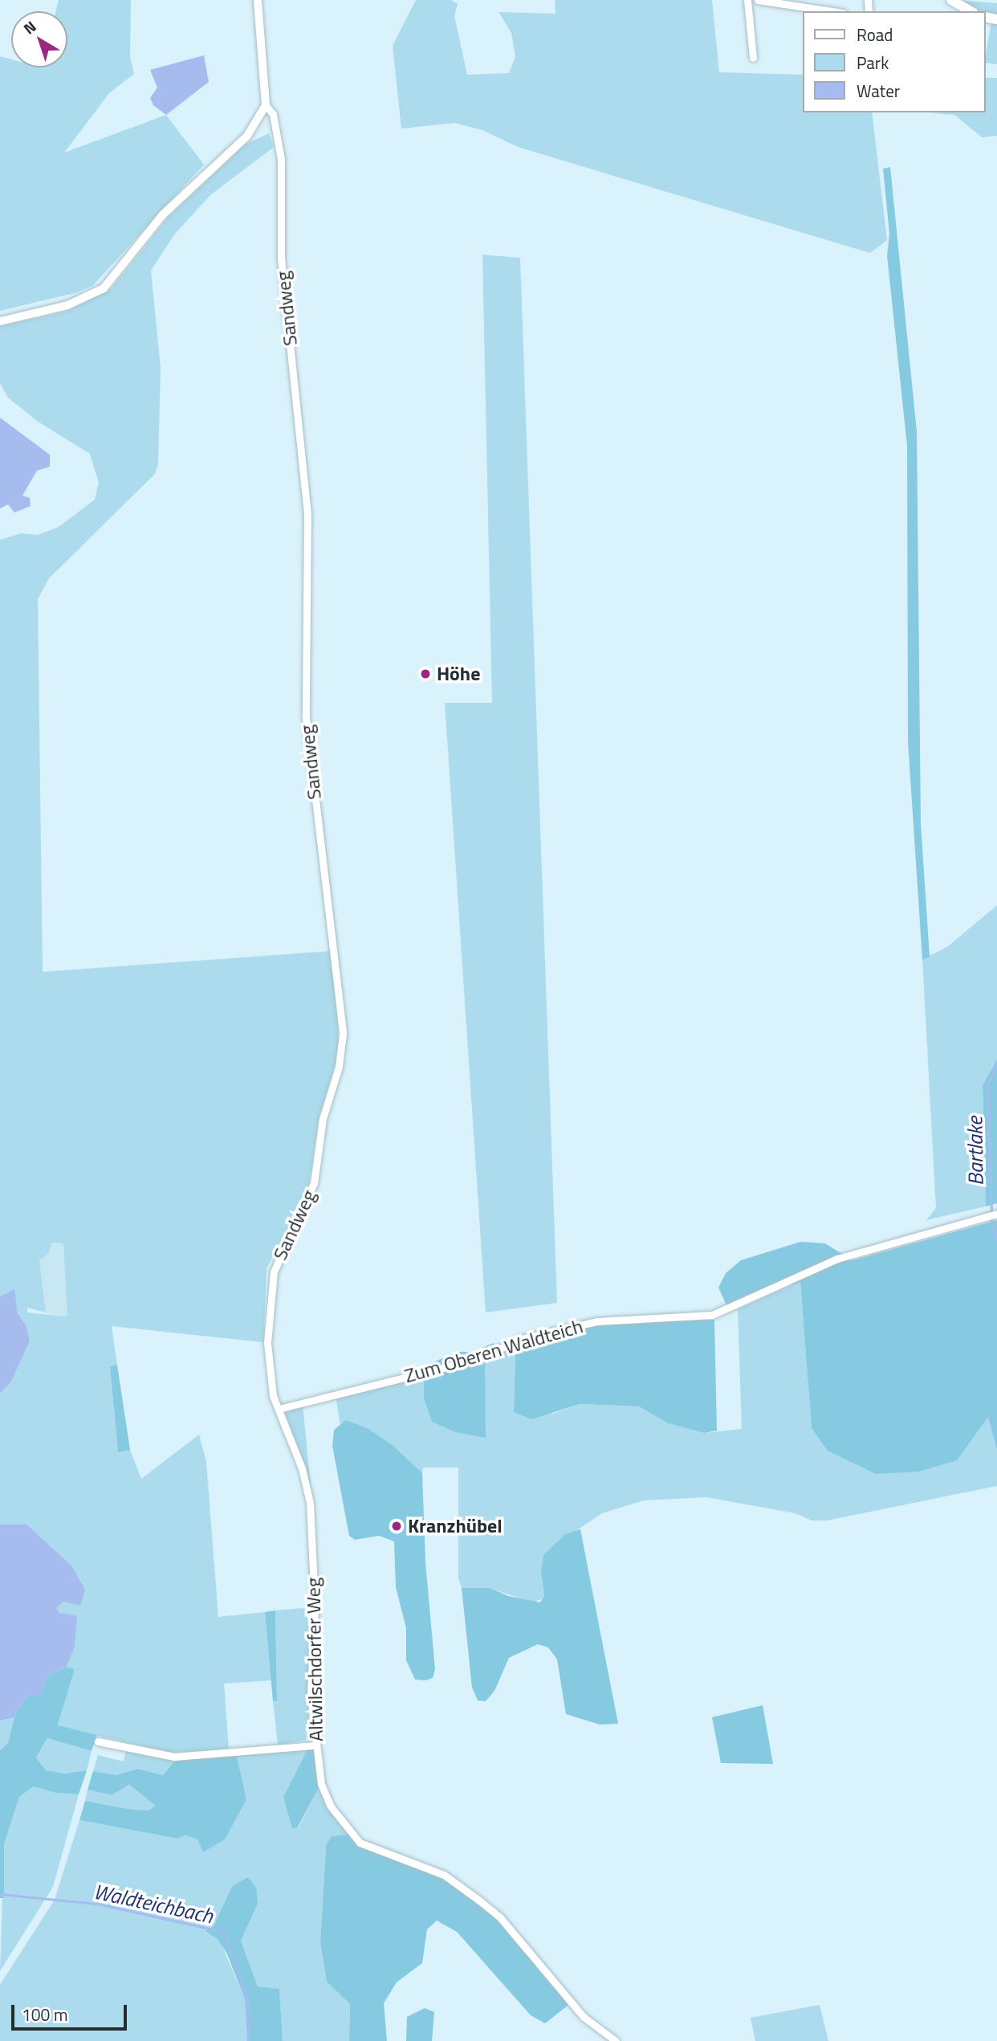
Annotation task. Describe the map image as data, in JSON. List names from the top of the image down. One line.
{"streets":{"street":["Sandweg","Zum Oberen Waldteich","Altwilschdorfer Weg"]},"crossings":[["Sandweg","Zum Oberen Waldteich"],["Sandweg","Altwilschdorfer Weg"],["Zum Oberen Waldteich","Altwilschdorfer Weg"]],"water":["Bartlake","Waldteichbach"],"places":["Höhe","Kranzhübel"],"legend":["Road","Park","Water"],"scale_bar":"100 m","north":"top left"}
